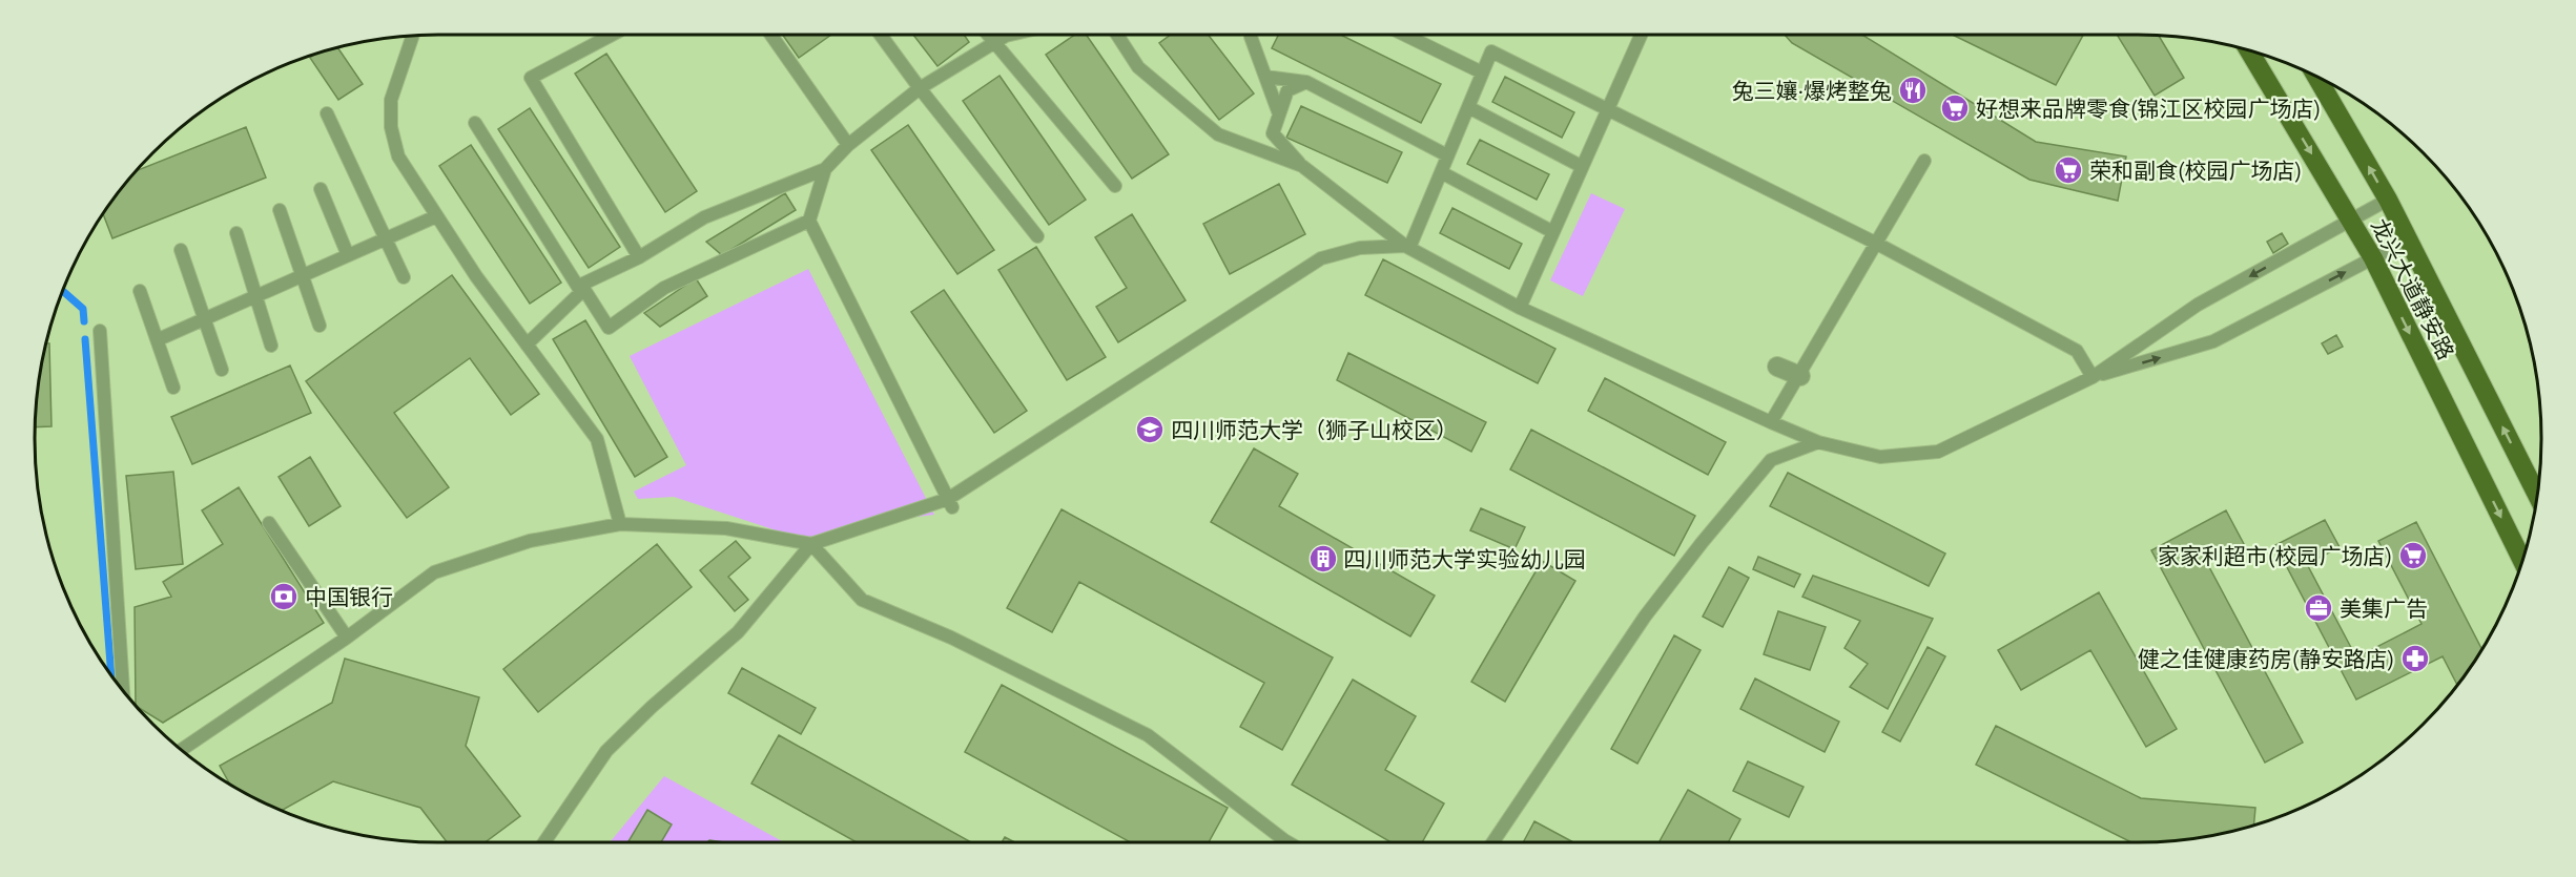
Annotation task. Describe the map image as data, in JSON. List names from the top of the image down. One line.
{"streets":{"main road":["龙兴大道静安路"]},"places":{"restaurant":["兔三孃·爆烤整兔"],"supermarket":["好想来品牌零食(锦江区校园广场店)","荣和副食(校园广场店)","家家利超市(校园广场店)"],"school or university":["四川师范大学（狮子山校区）"],"building":["四川师范大学实验幼儿园"],"bank":["中国银行"],"office":["美集广告"],"pharmacy":["健之佳健康药房(静安路店)"]}}
